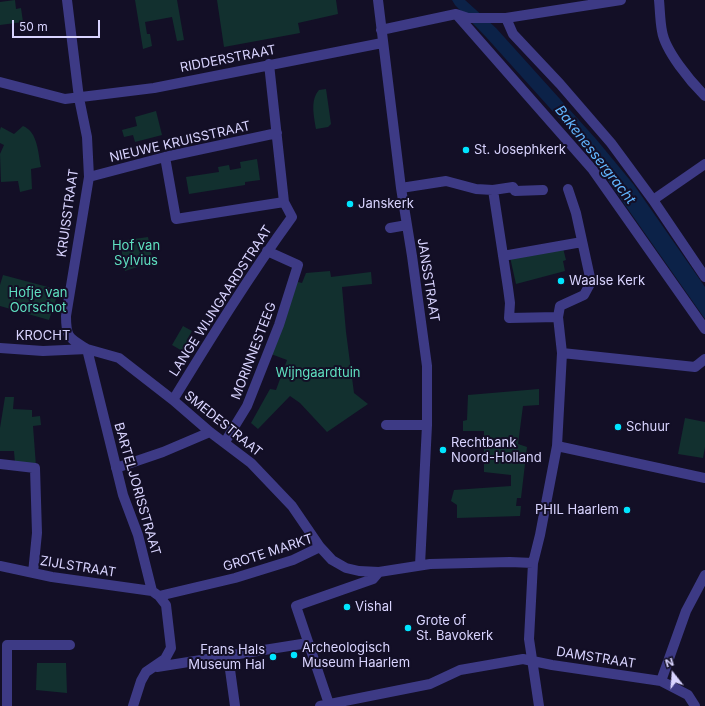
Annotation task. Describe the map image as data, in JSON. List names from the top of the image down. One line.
{"streets":{"street":["RIDDERSTRAAT","NIEUWE KRUISSTRAAT","KRUISSTRAAT","JANSSTRAAT","LANGE WIJNGAARDSTRAAT","KROCHT","MORINNESTEEG","SMEDESTRAAT","BARTELJORISSTRAAT","GROTE MARKT","ZIJLSTRAAT","DAMSTRAAT"]},"crossings":[["RIDDERSTRAAT","KRUISSTRAAT"],["RIDDERSTRAAT","JANSSTRAAT"],["NIEUWE KRUISSTRAAT","KRUISSTRAAT"],["KRUISSTRAAT","KROCHT"],["KRUISSTRAAT","SMEDESTRAAT"],["KRUISSTRAAT","BARTELJORISSTRAAT"],["JANSSTRAAT","GROTE MARKT"],["LANGE WIJNGAARDSTRAAT","MORINNESTEEG"],["LANGE WIJNGAARDSTRAAT","SMEDESTRAAT"],["KROCHT","SMEDESTRAAT"],["KROCHT","BARTELJORISSTRAAT"],["MORINNESTEEG","SMEDESTRAAT"],["SMEDESTRAAT","BARTELJORISSTRAAT"],["SMEDESTRAAT","GROTE MARKT"],["BARTELJORISSTRAAT","GROTE MARKT"],["BARTELJORISSTRAAT","ZIJLSTRAAT"],["GROTE MARKT","ZIJLSTRAAT"]],"water":["Bakenessergracht"],"parks":["Hof van Sylvius","Hofje van Oorschot","Wijngaardtuin"],"places":["St. Josephkerk","Janskerk","Waalse Kerk","Schuur","Rechtbank Noord-Holland","PHIL Haarlem","Vishal","Grote of St. Bavokerk","Archeologisch Museum Haarlem","Frans Hals Museum Hal"],"scale_bar":"50 m","north":"top"}
